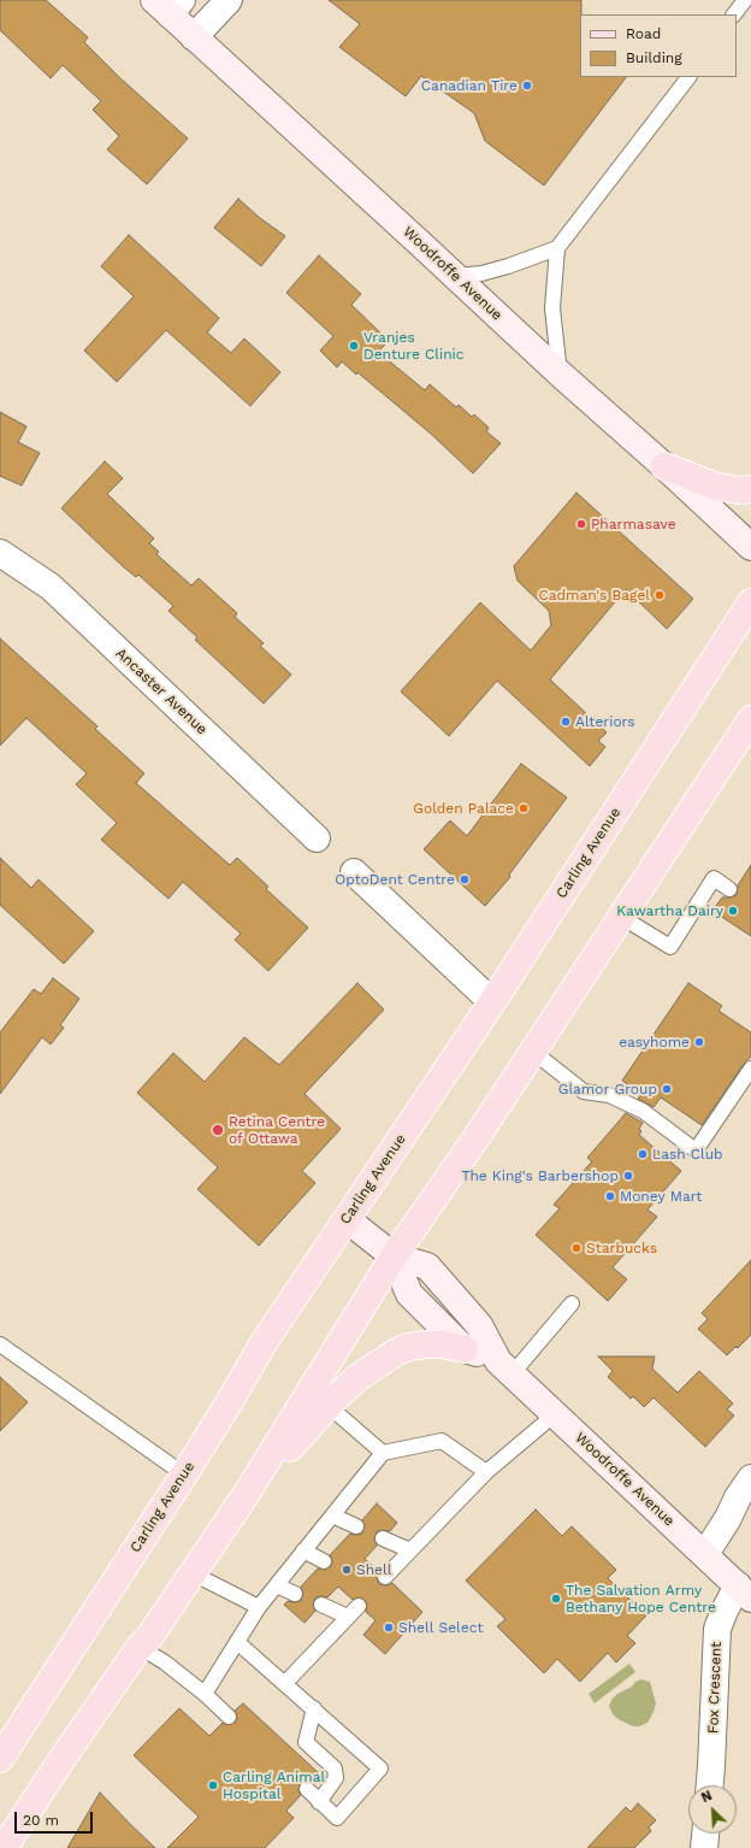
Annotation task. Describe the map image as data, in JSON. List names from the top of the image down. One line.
{"streets":{"main road":["Woodroffe Avenue","Carling Avenue"],"street":["Ancaster Avenue","Fox Crescent"]},"crossings":[["Woodroffe Avenue","Fox Crescent"]],"places":["Canadian Tire","Vranjes Denture Clinic","Pharmasave","Cadman's Bagel","Alteriors","Golden Palace","OptoDent Centre","Kawartha Dairy","easyhome","Glamor Group","Retina Centre of Ottawa","Lash Club","The King's Barbershop","Money Mart","Starbucks","Shell","The Salvation Army Bethany Hope Centre","Shell Select","Carling Animal Hospital"],"legend":["Road","Building"],"scale_bar":"20 m","north":"top left"}
